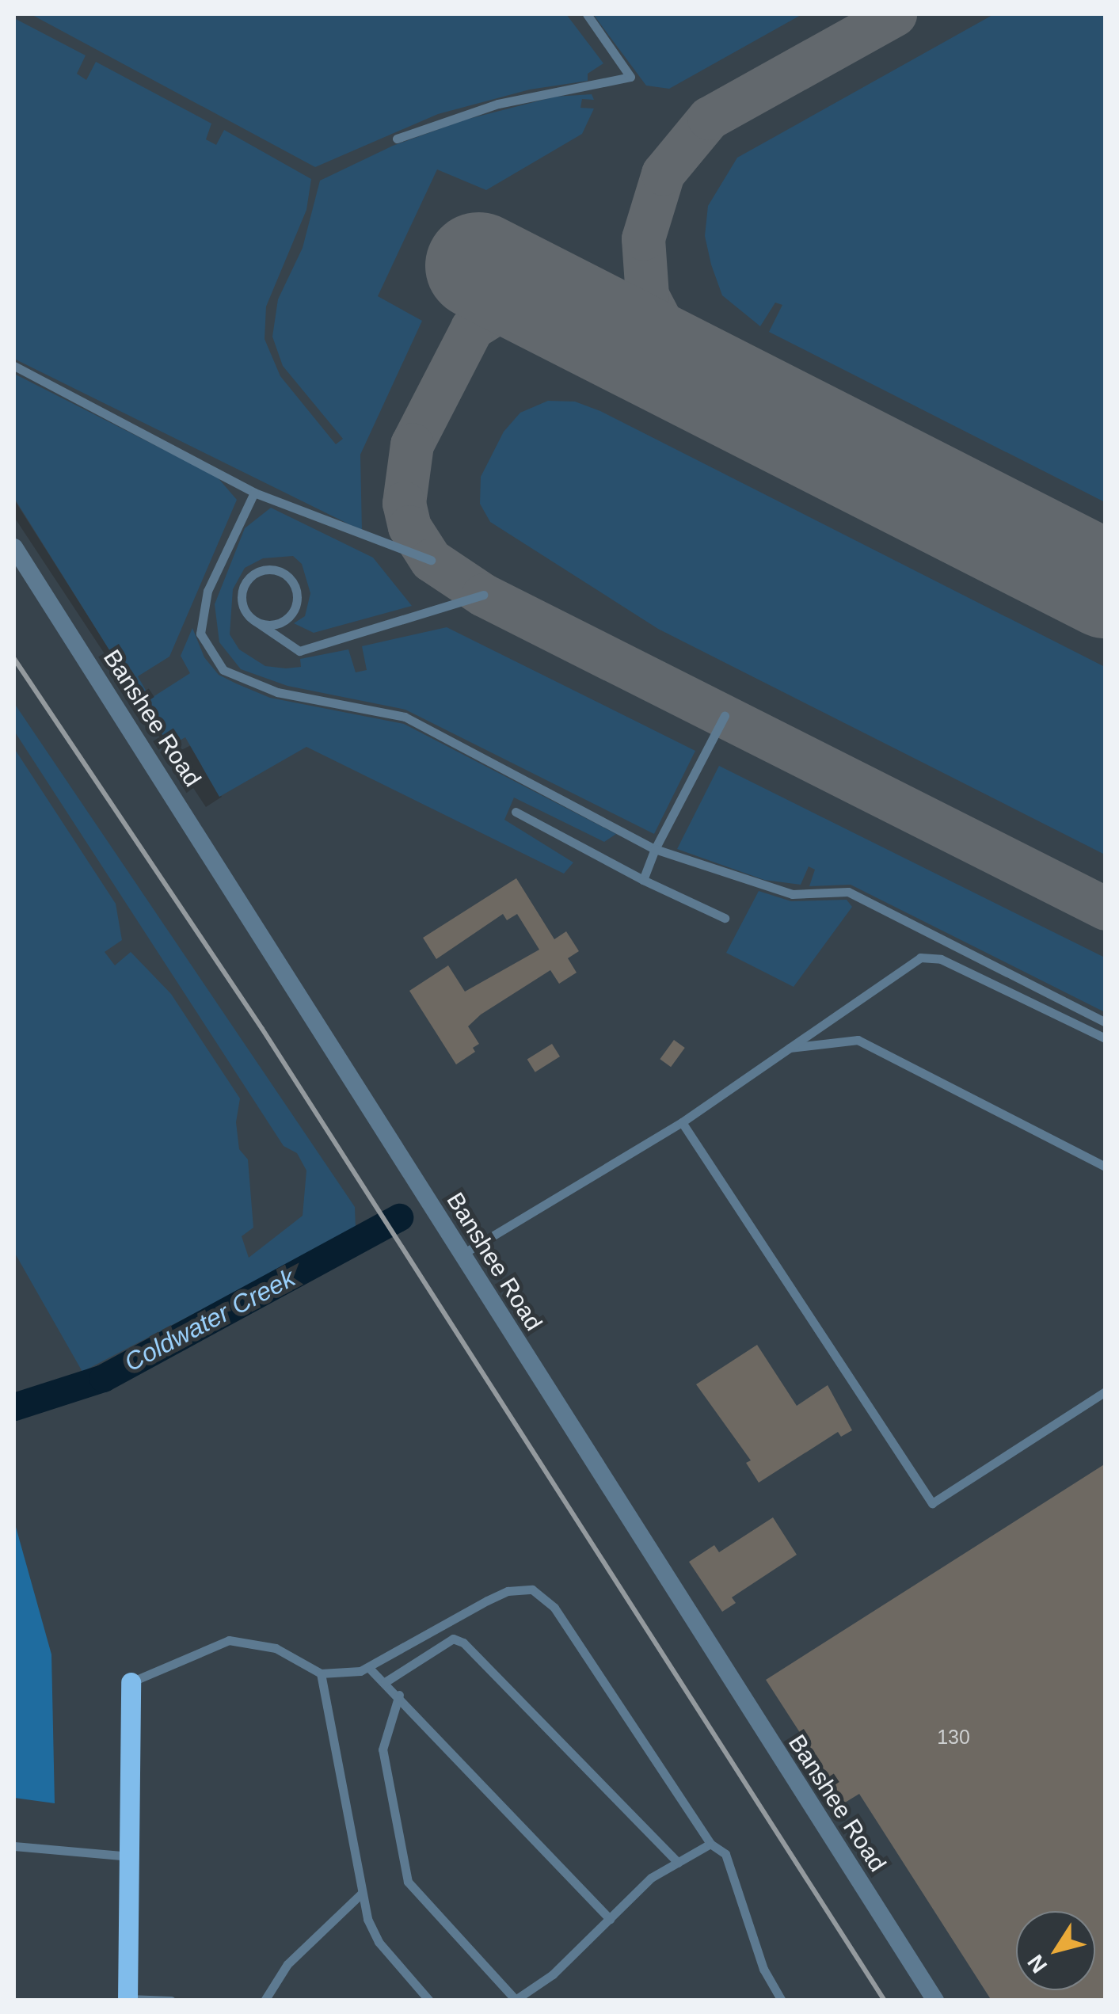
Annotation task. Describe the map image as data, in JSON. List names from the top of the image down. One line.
{"streets":{"street":["Banshee Road"]},"water":["Coldwater Creek"],"house_numbers":["130"],"north":"bottom left"}
